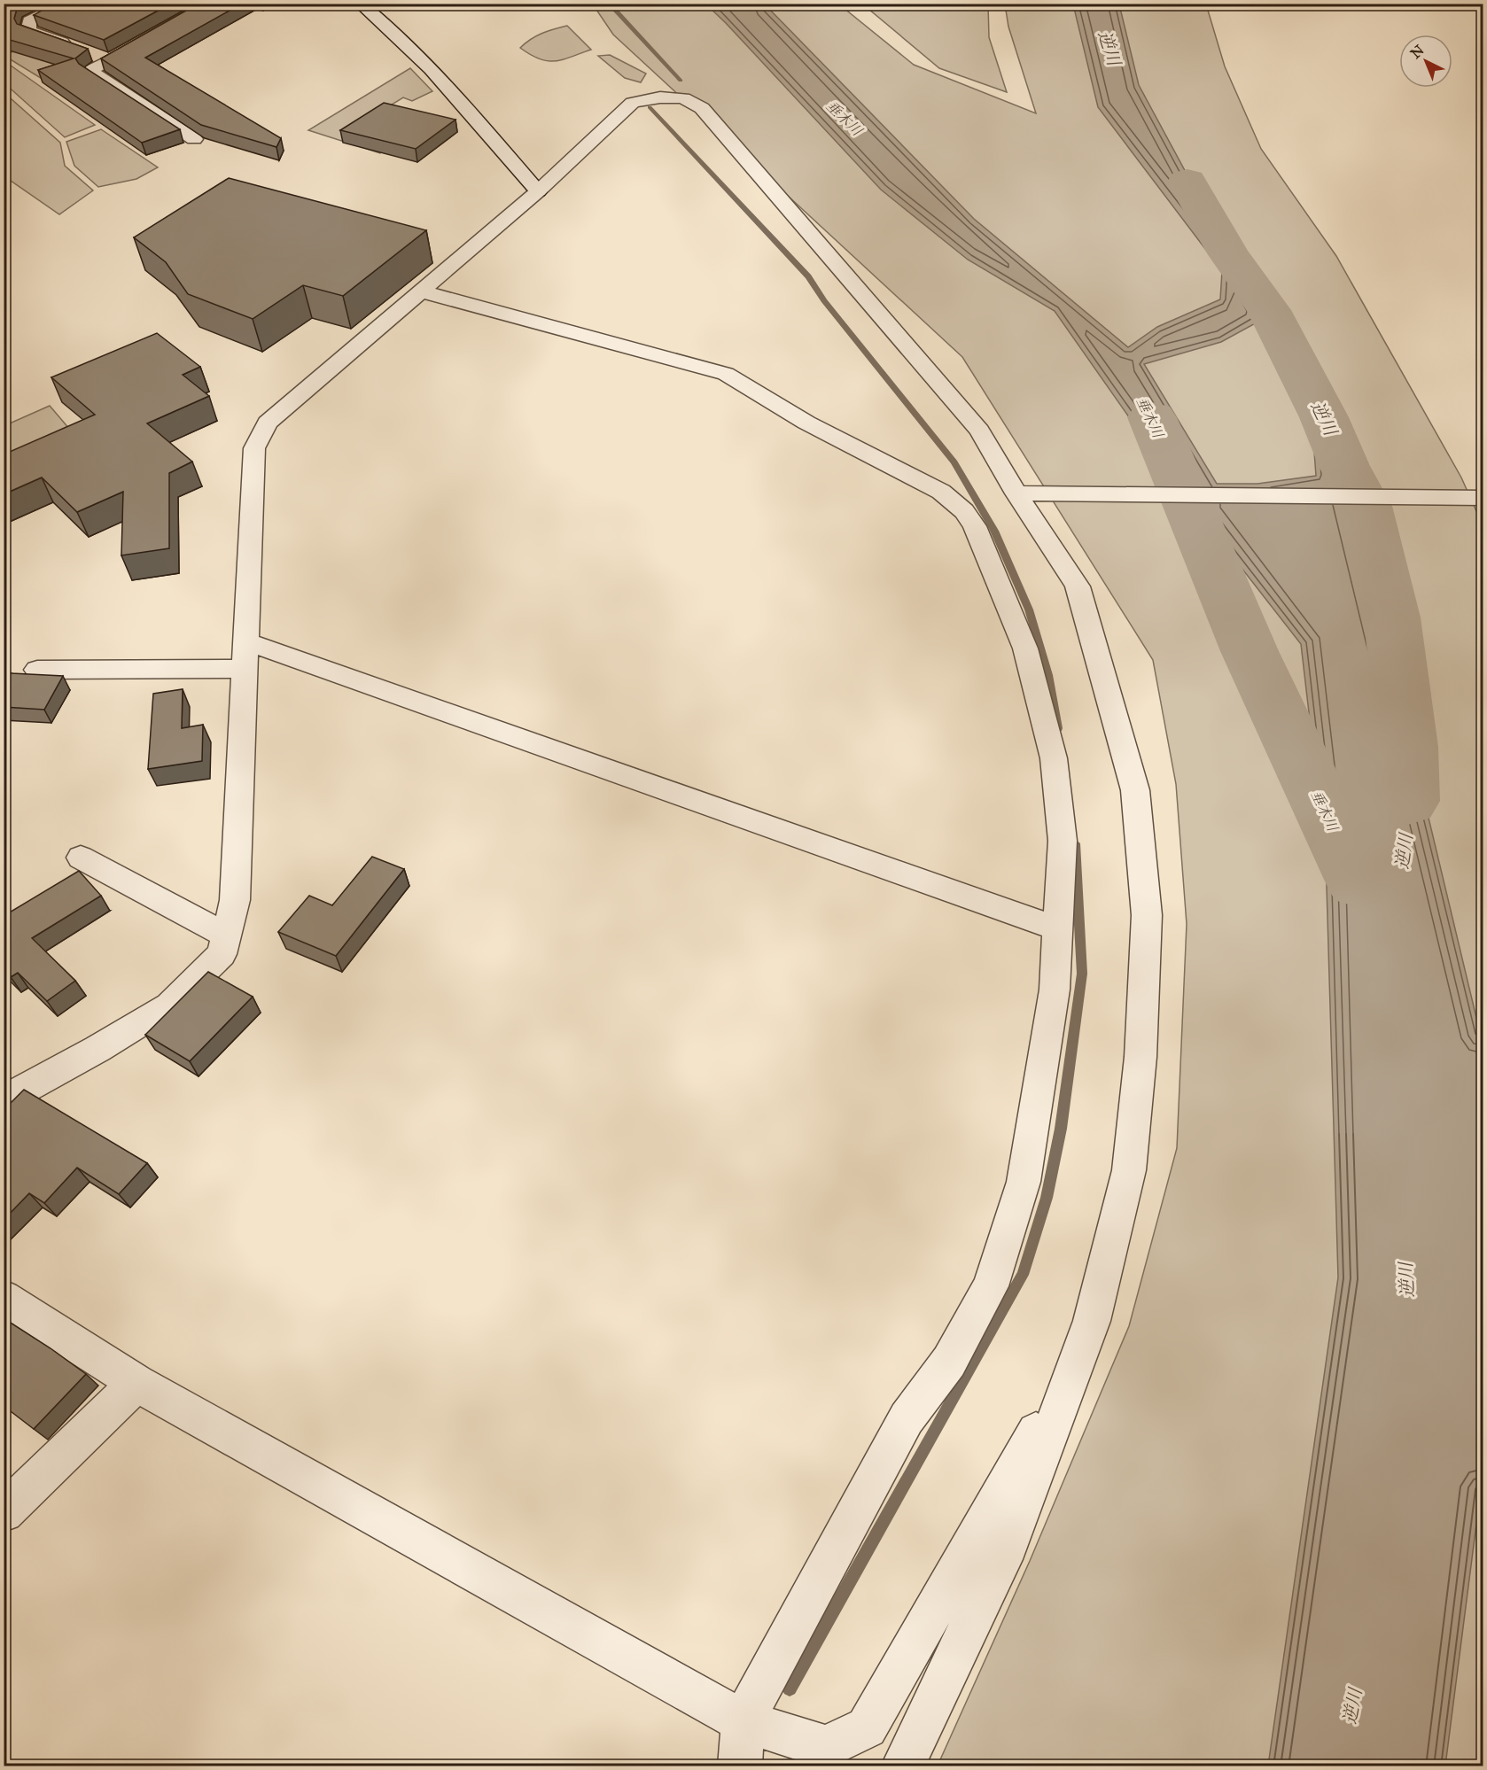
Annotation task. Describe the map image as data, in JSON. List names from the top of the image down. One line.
{"water":["逆川","垂木川"],"north":"top left"}
